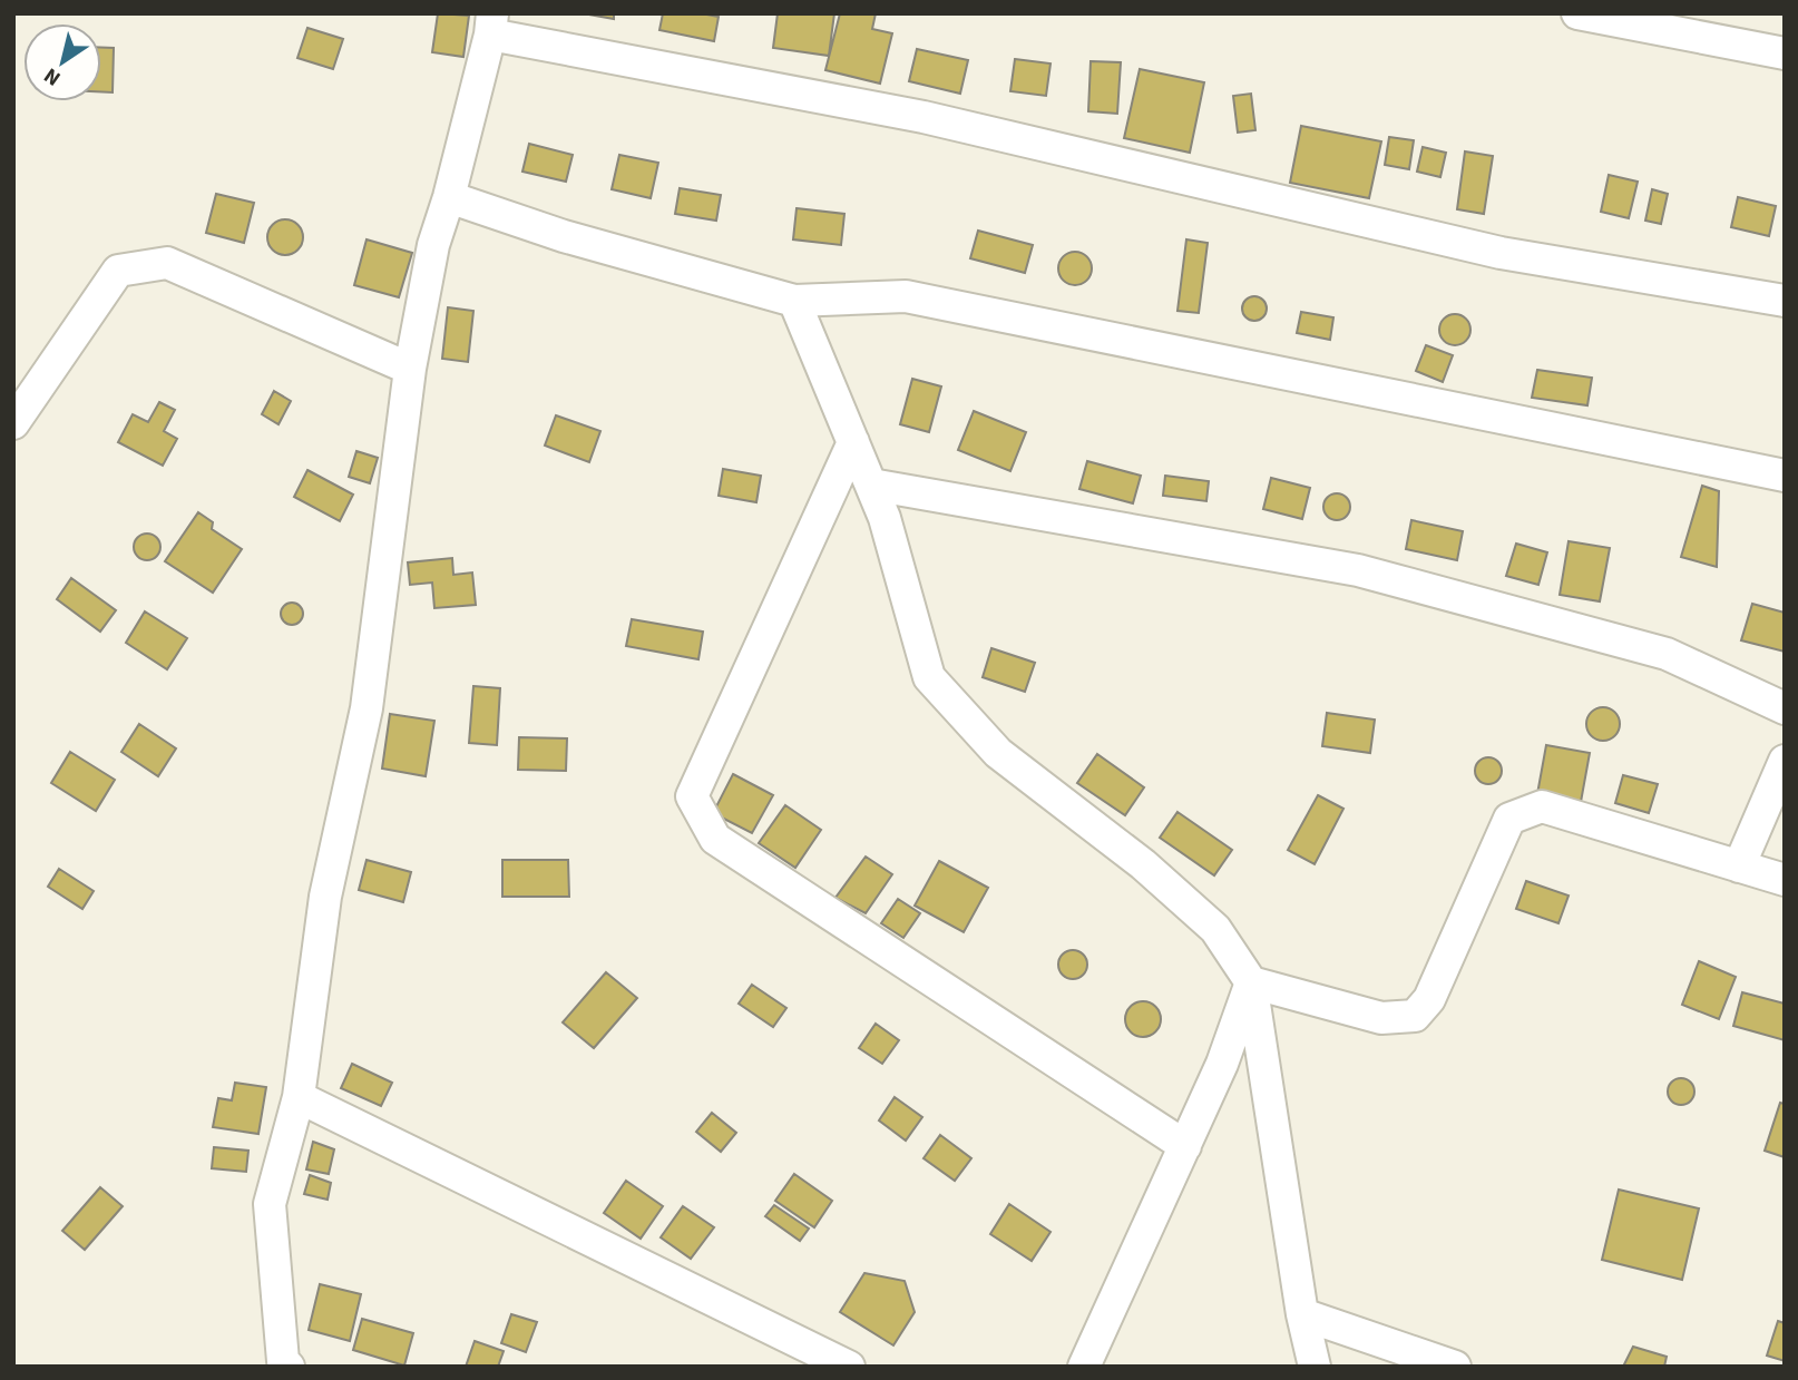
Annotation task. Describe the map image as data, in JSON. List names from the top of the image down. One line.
{"north":"bottom left"}
